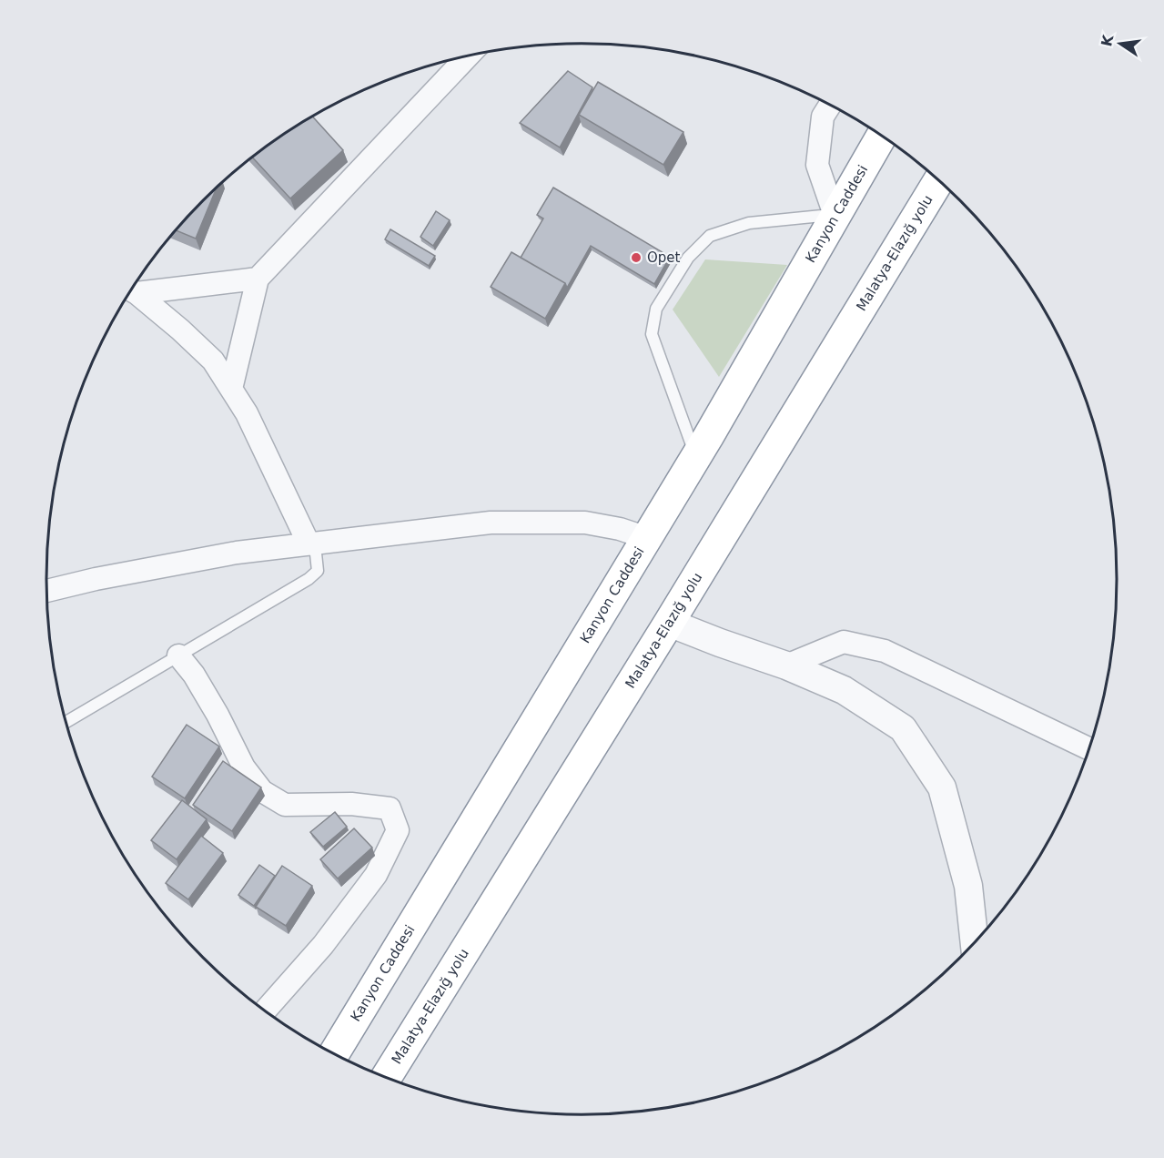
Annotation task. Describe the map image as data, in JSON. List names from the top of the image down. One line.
{"streets":{"highway":["Kanyon Caddesi","Malatya-Elazığ yolu"]},"places":["Opet"],"north":"left"}
